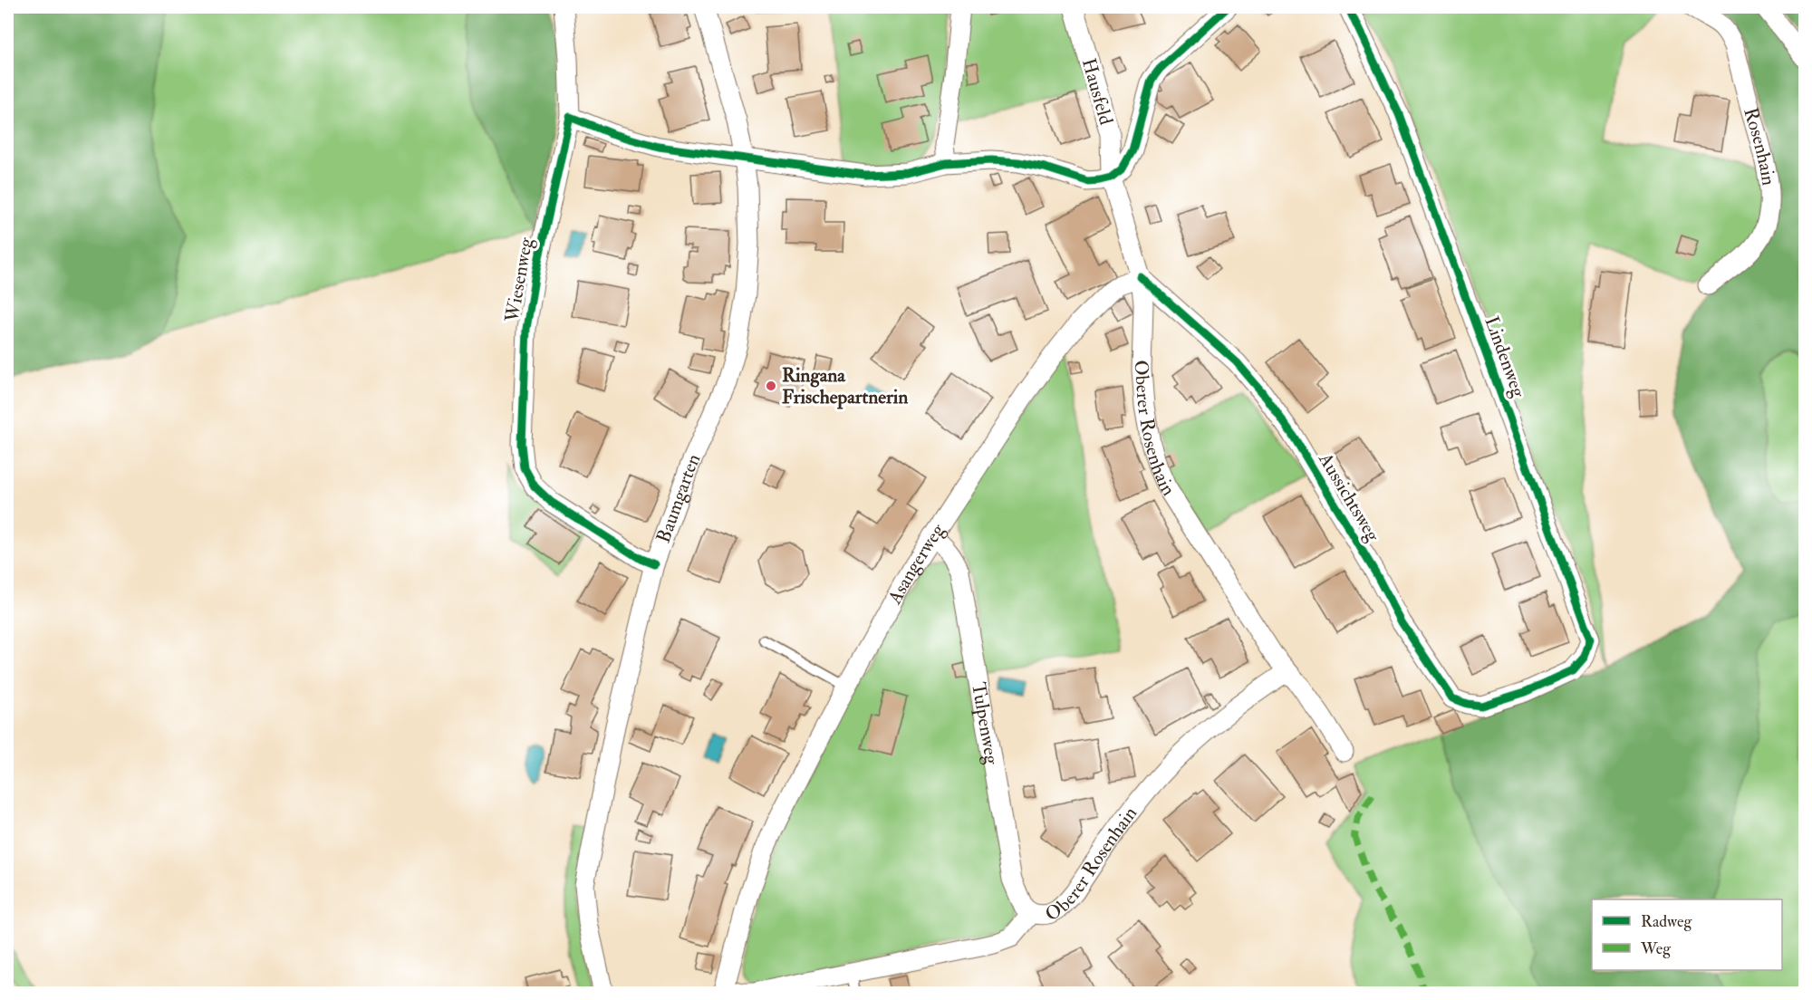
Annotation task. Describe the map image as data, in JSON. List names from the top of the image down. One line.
{"streets":{"street":["Hausfeld","Rosenhain","Wiesenweg","Lindenweg","Oberer Rosenhain","Aussichtsweg","Baumgarten","Asangerweg","Tulpenweg"]},"crossings":[["Wiesenweg","Baumgarten"],["Lindenweg","Aussichtsweg"],["Oberer Rosenhain","Aussichtsweg"],["Oberer Rosenhain","Asangerweg"],["Oberer Rosenhain","Tulpenweg"],["Aussichtsweg","Asangerweg"],["Asangerweg","Tulpenweg"]],"places":["Ringana Frischepartnerin"],"legend":["Radweg","Weg"]}
